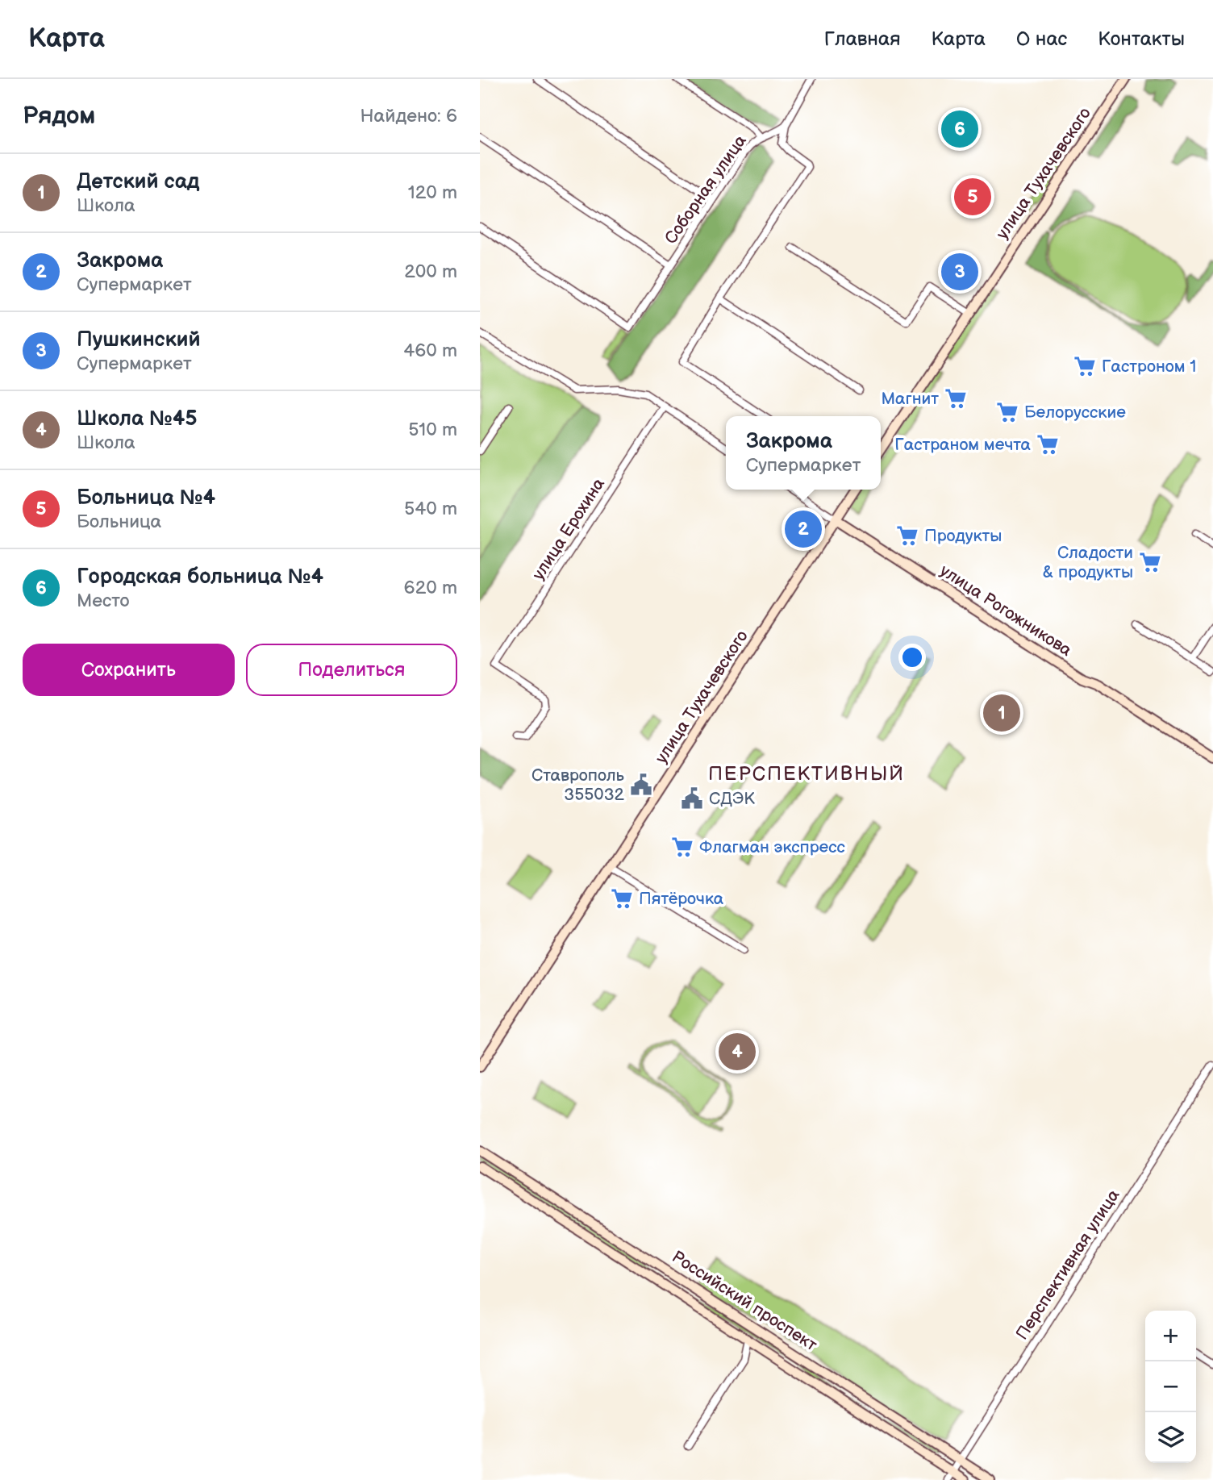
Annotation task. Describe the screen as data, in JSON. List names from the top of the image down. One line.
{"streets":{"main road":["улица Тухачевского","улица Рогожникова","Российский проспект"],"street":["Соборная улица","улица Ерохина","Перспективная улица"]},"crossings":[["улица Тухачевского","улица Рогожникова"],["Перспективная улица","Российский проспект"]],"districts":["ПЕРСПЕКТИВНЫЙ"],"places":{"supermarket":["Гастроном 1","Магнит","Белорусские","Гастраном мечта","Продукты","Сладости & продукты","Флагман экспресс","Пятёрочка"],"public building":["Ставрополь 355032","СДЭК"]},"page":{"header":"Карта","nav":["Главная","Карта","О нас","Контакты"],"heading":["Рядом","Найдено: 6"],"pins":["6","5","3","2","1","4"],"list":[{"mark":"1","name":"Детский сад","note":"Школа","value":"120 m"},{"mark":"2","name":"Закрома","note":"Супермаркет","value":"200 m"},{"mark":"3","name":"Пушкинский","note":"Супермаркет","value":"460 m"},{"mark":"4","name":"Школа №45","note":"Школа","value":"510 m"},{"mark":"5","name":"Больница №4","note":"Больница","value":"540 m"},{"mark":"6","name":"Городская больница №4","note":"Место","value":"620 m"}],"popup":["Закрома","Супермаркет"],"buttons":["Сохранить","Поделиться"],"map_buttons":["+","−"]}}
